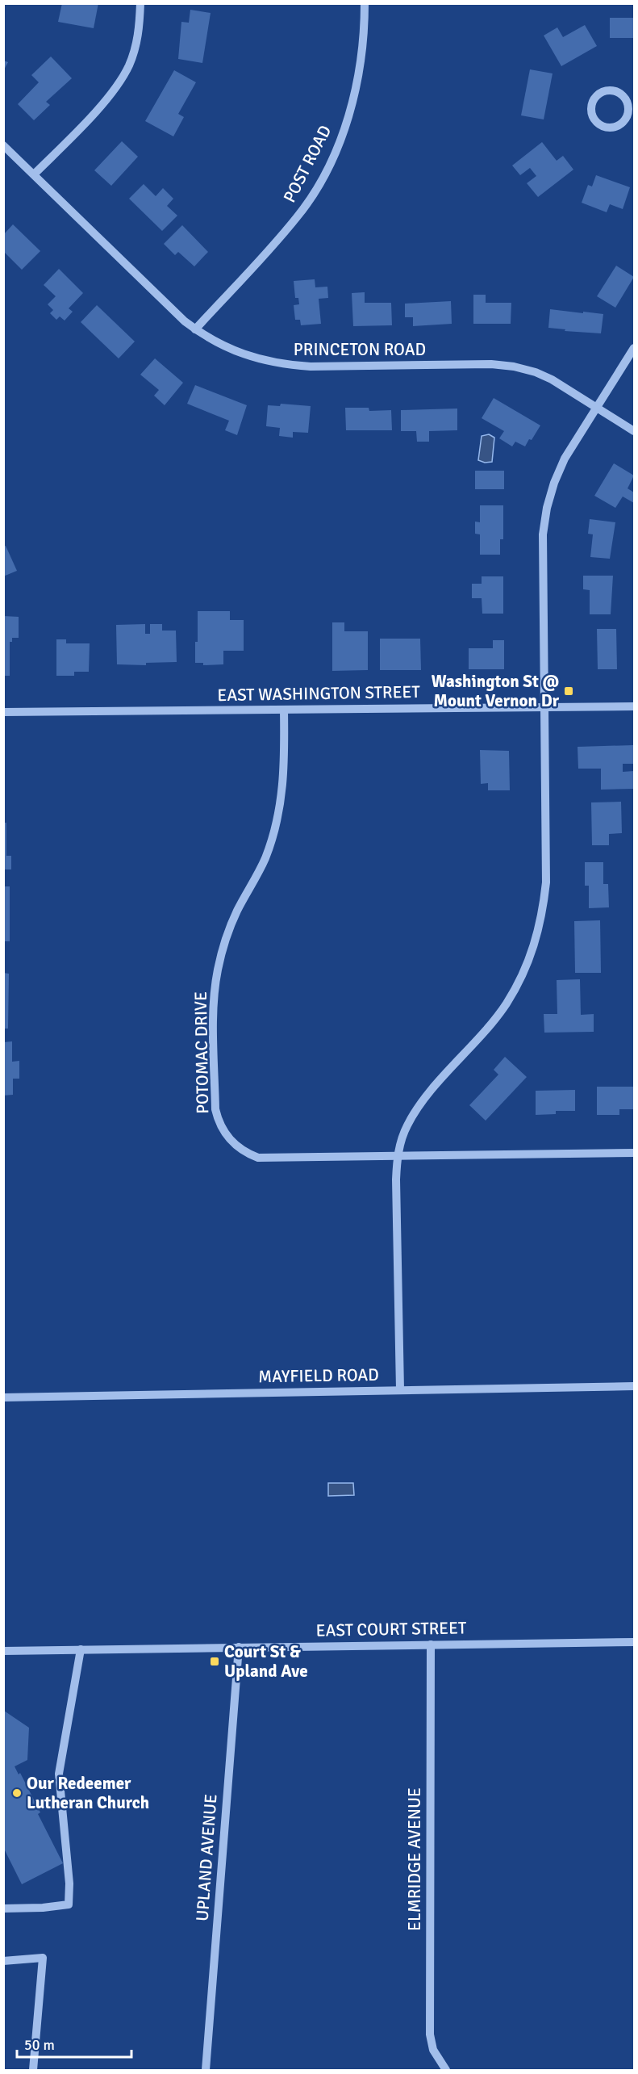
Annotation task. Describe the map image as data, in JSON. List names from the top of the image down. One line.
{"streets":{"street":["POST ROAD","PRINCETON ROAD","EAST WASHINGTON STREET","POTOMAC DRIVE","MAYFIELD ROAD","EAST COURT STREET","UPLAND AVENUE","ELMRIDGE AVENUE"]},"crossings":[["POST ROAD","PRINCETON ROAD"],["EAST WASHINGTON STREET","POTOMAC DRIVE"],["EAST COURT STREET","UPLAND AVENUE"],["EAST COURT STREET","ELMRIDGE AVENUE"]],"places":{"transit":["Washington St @ Mount Vernon Dr","Court St & Upland Ave"],"other":["Our Redeemer Lutheran Church"]},"scale_bar":"50 m"}
